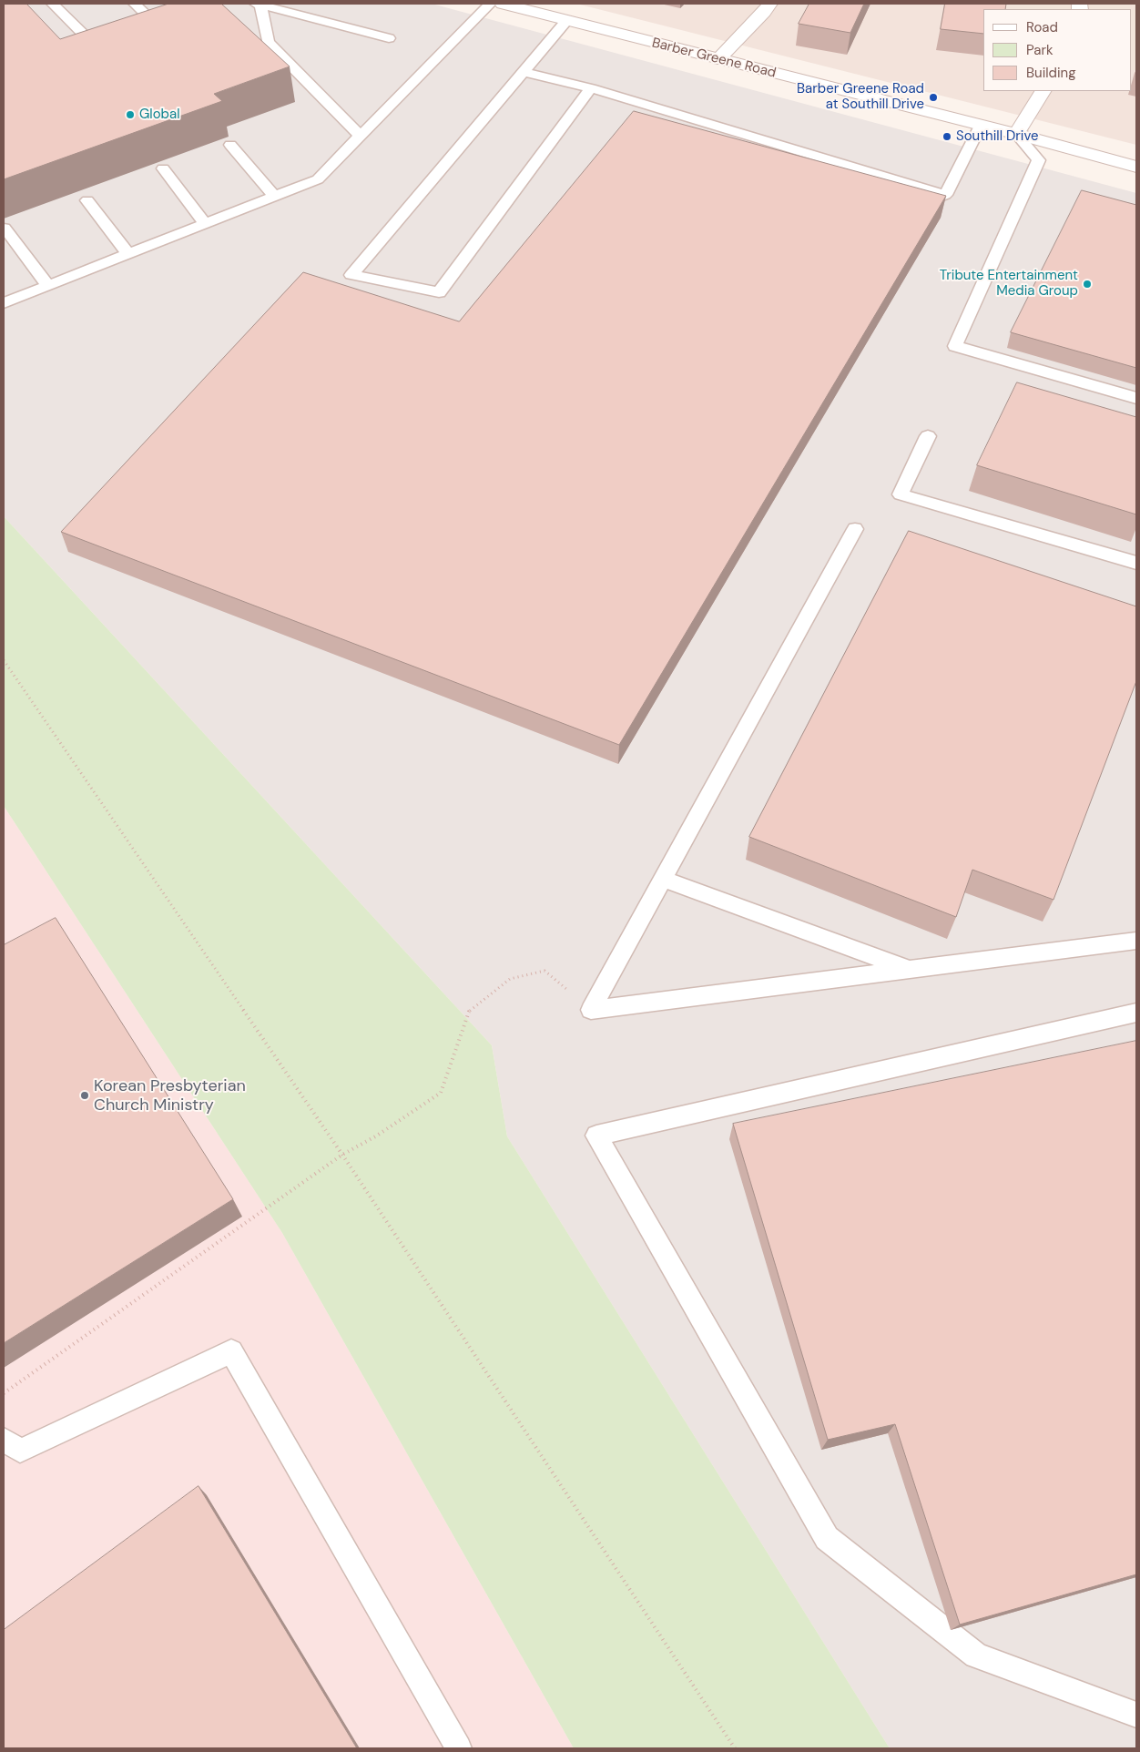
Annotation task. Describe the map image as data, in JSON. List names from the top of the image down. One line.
{"streets":{"street":["Barber Greene Road"]},"places":["Barber Greene Road at Southill Drive","Global","Southill Drive","Tribute Entertainment Media Group","Korean Presbyterian Church Ministry"],"legend":["Road","Park","Building"]}
